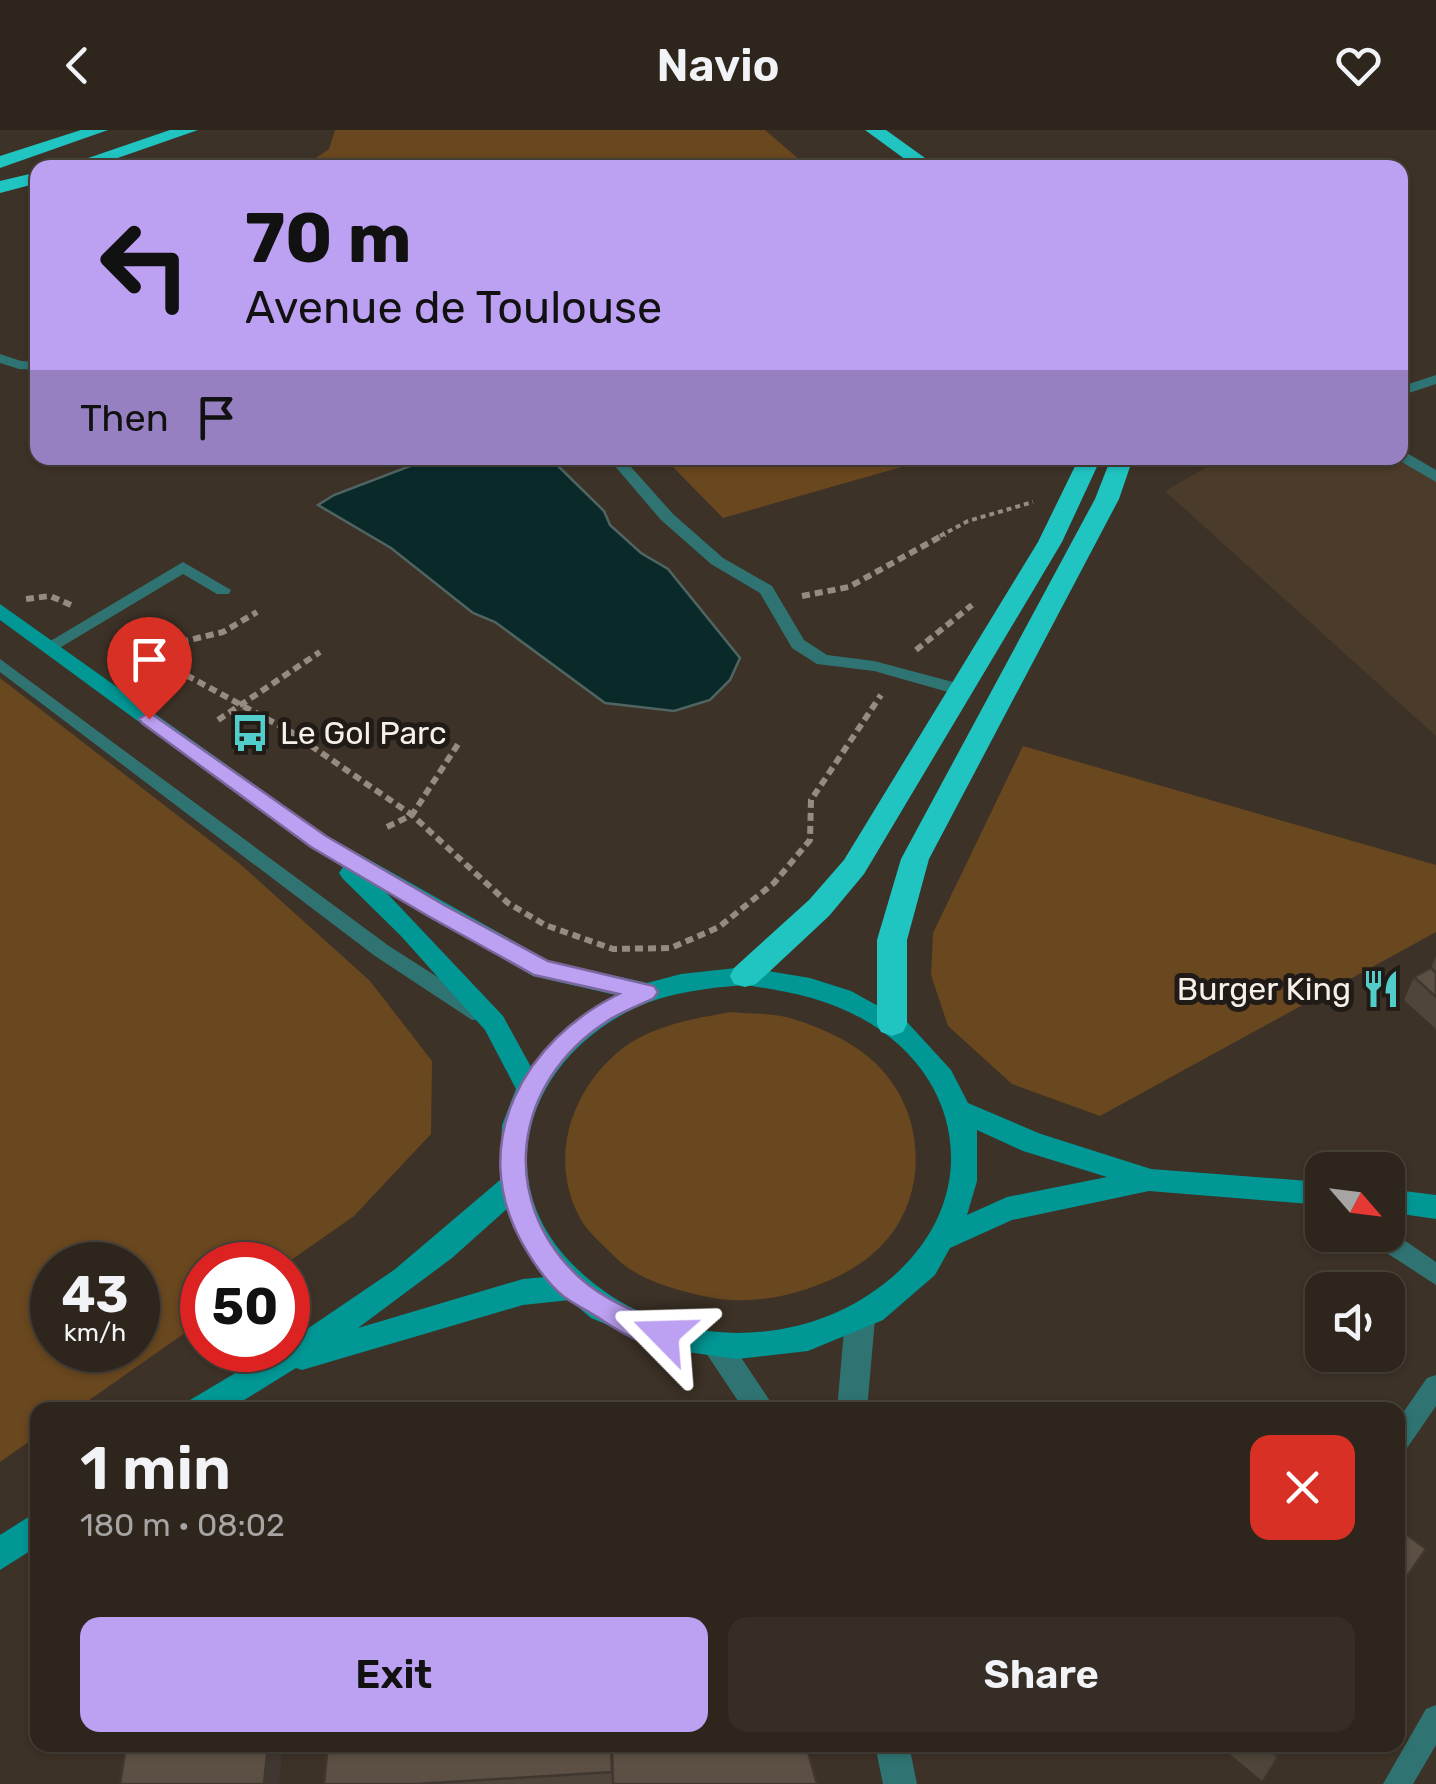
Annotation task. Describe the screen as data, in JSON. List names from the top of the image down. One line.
{"places":{"bus stop":["Le Gol Parc"],"restaurant":["Burger King"]},"north":"bottom right","page":{"header":"Navio","turn":["70 m","Avenue de Toulouse"],"then":"Then","speed":"43 km/h","limit":"50","heading":["1 min","180 m · 08:02"],"buttons":["Exit","Share"]}}
